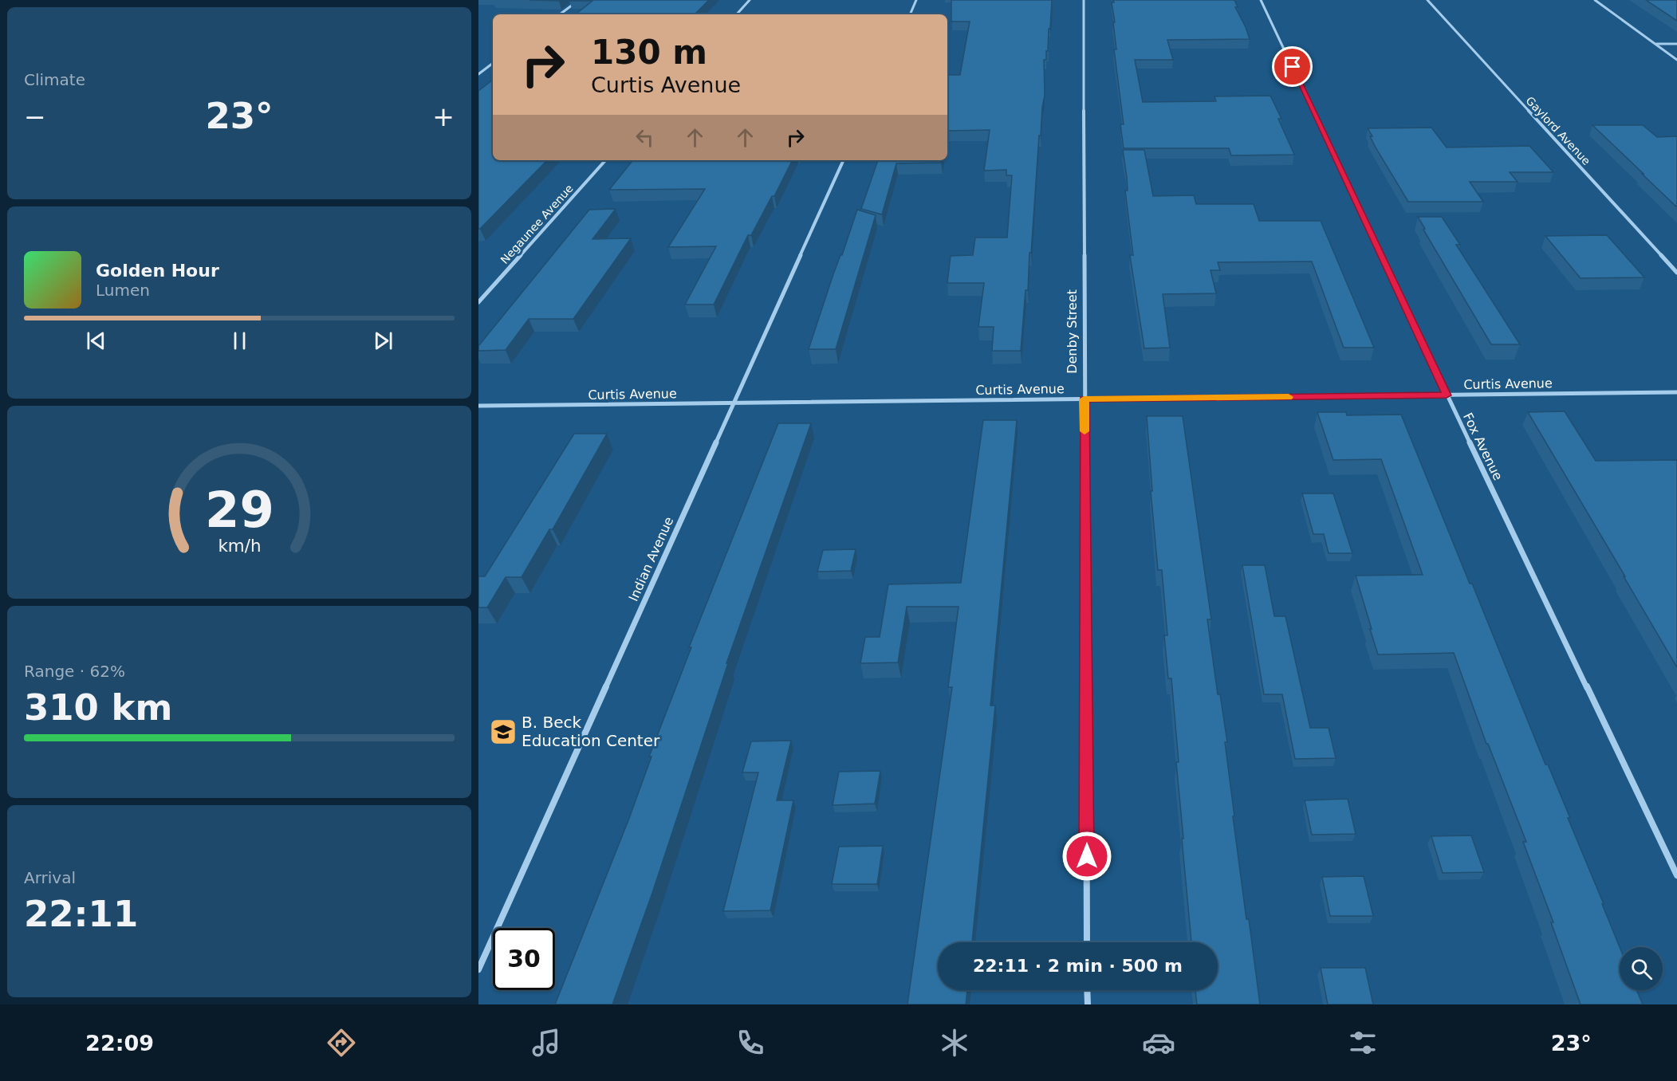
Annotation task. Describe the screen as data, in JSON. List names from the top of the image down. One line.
{"streets":{"street":["Gaylord Avenue","Negaunee Avenue","Denby Street","Curtis Avenue","Fox Avenue","Indian Avenue"]},"crossings":[["Denby Street","Curtis Avenue"],["Curtis Avenue","Fox Avenue"],["Curtis Avenue","Indian Avenue"]],"places":{"school or university":["B. Beck Education Center"]},"page":{"tile":["Climate",["Range · 62%","310 km"],["Arrival","22:11"]],"turn":["130 m","Curtis Avenue"],"heat":["−","23°","+"],"song":["Golden Hour","Lumen"],"limit":"30","trip":"22:11 · 2 min · 500 m","tabs":["22:09","23°"],"gauge":["29","km/h"]}}
